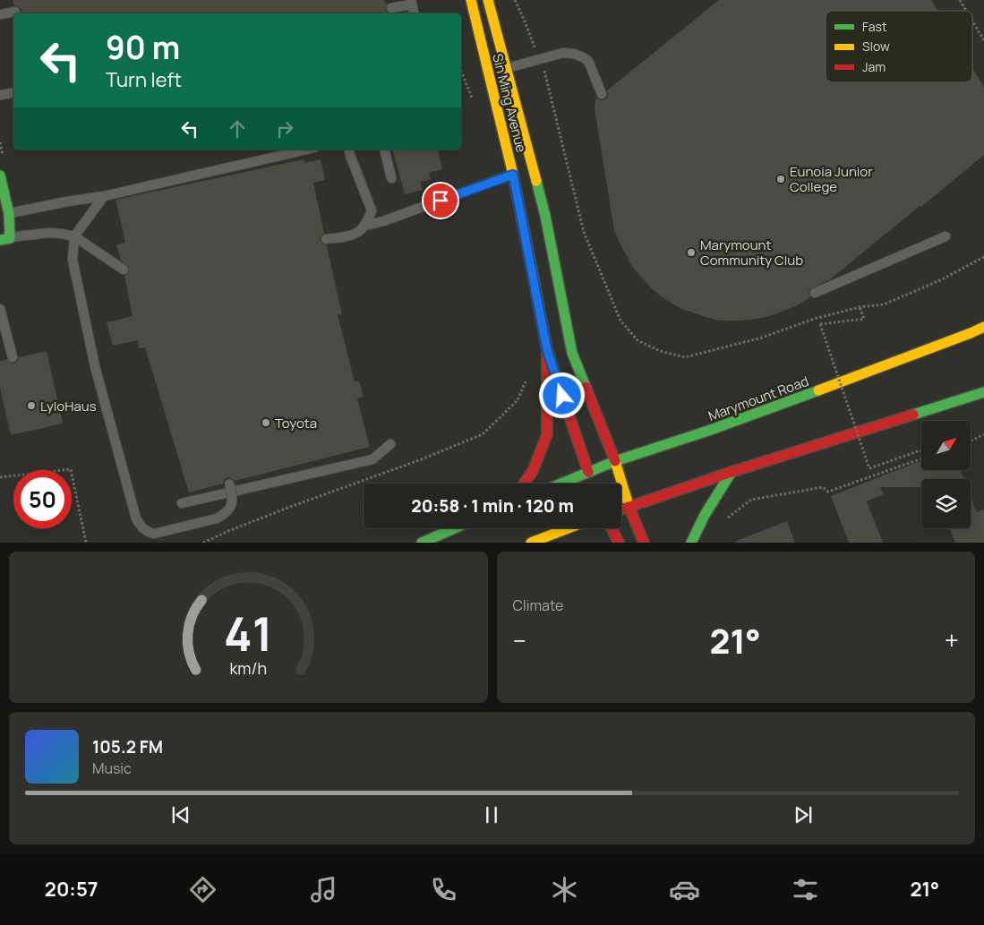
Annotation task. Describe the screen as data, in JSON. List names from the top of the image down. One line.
{"streets":{"main road":["Sin Ming Avenue","Marymount Road"]},"crossings":[["Sin Ming Avenue","Marymount Road"]],"places":["Eunoia Junior College","Marymount Community Club","LyloHaus","Toyota"],"legend":["Fast","Slow","Jam"],"north":"top right","page":{"turn":["90 m","Turn left"],"limit":"50","trip":"20:58 · 1 min · 120 m","tile":"Climate","heat":["−","21°","+"],"song":["105.2 FM","Music"],"tabs":["20:57","21°"],"gauge":["41","km/h"]}}
